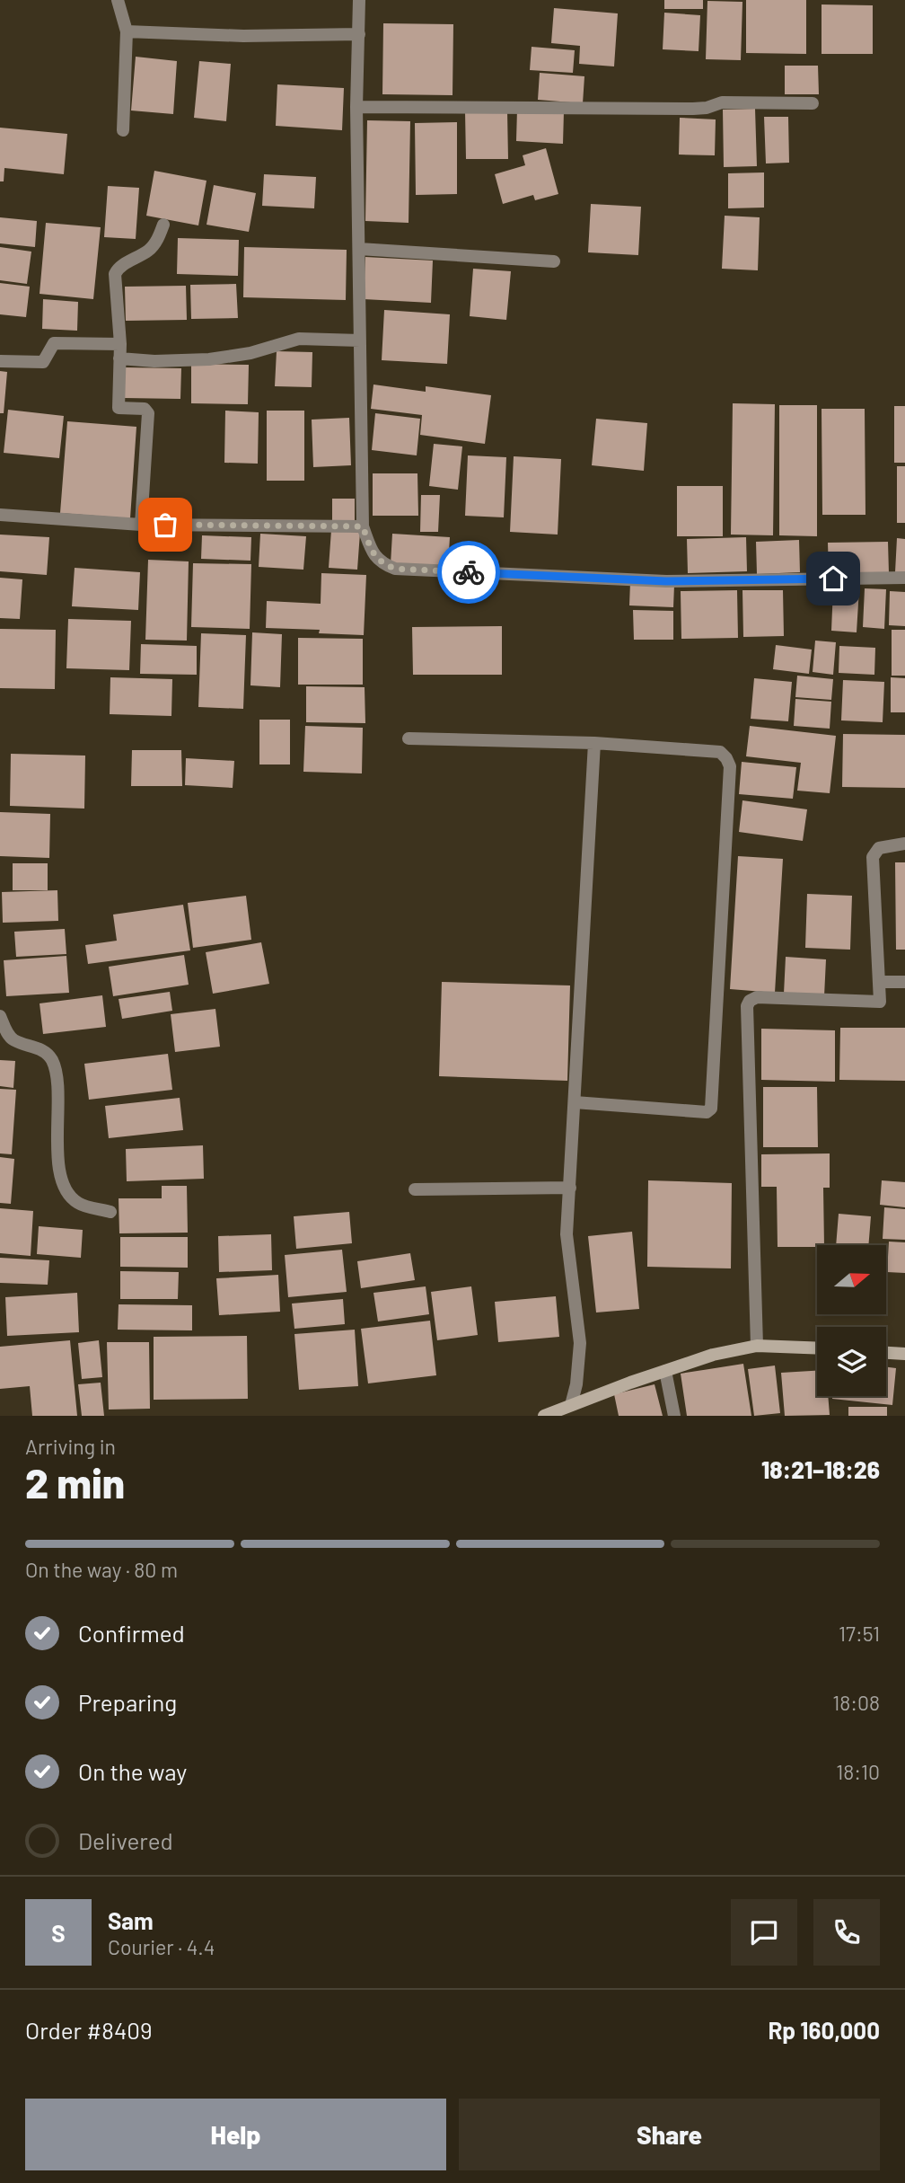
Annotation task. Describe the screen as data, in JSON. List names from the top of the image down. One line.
{"north":"right","page":{"heading":["2 min","Arriving in","18:21–18:26"],"panel":["Sam","Courier · 4.4","Order #8409","Rp 160,000"],"bar":"On the way · 80 m","list":[["Confirmed","17:51"],["Preparing","18:08"],["On the way","18:10"],"Delivered"],"round":"S","buttons":["Help","Share"]}}
